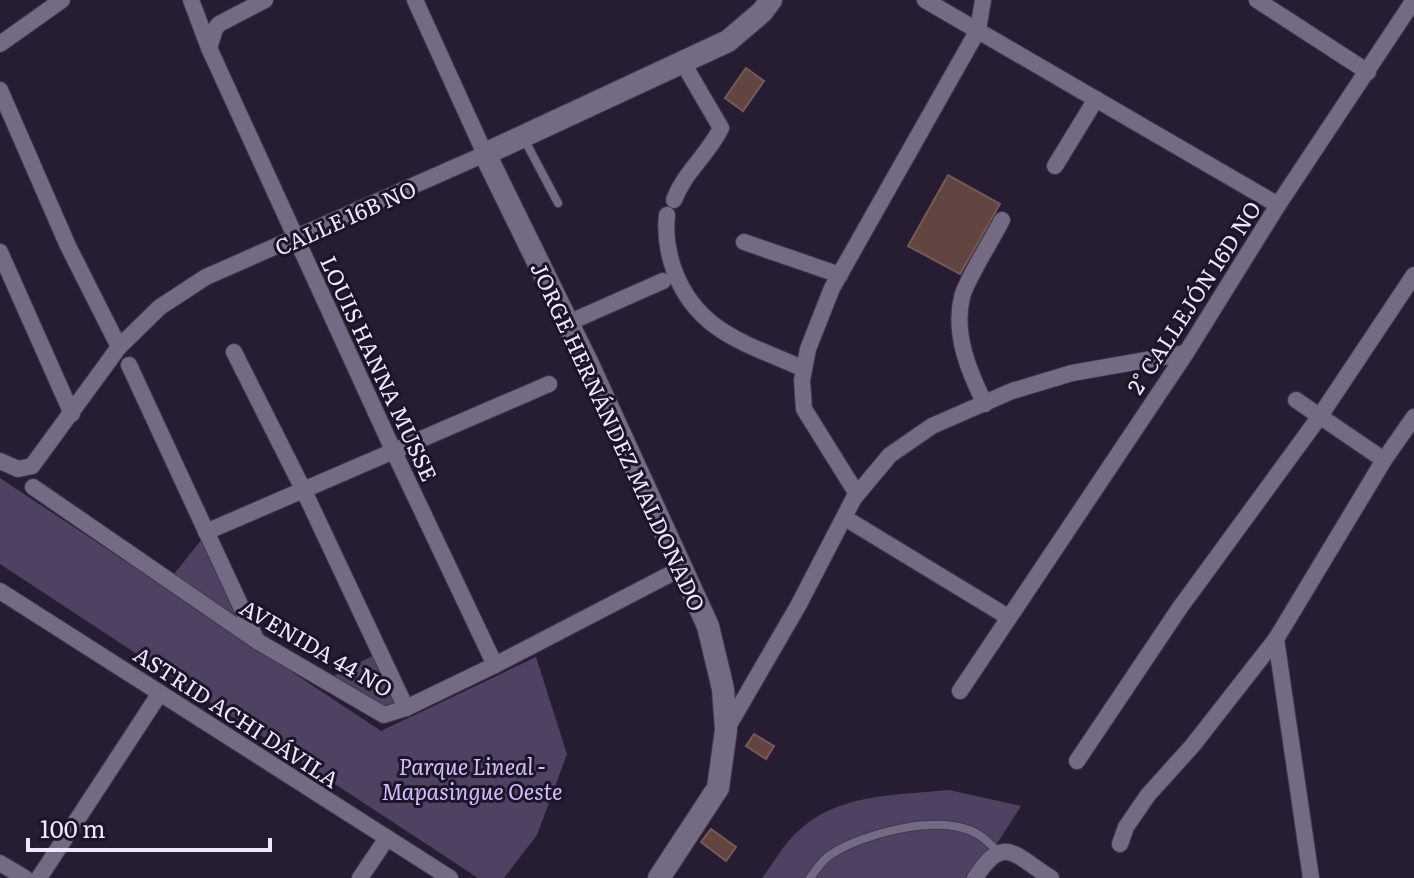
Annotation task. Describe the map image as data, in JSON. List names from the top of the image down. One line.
{"streets":{"street":["CALLE 16B NO","2° CALLEJÓN 16D NO","LOUIS HANNA MUSSE","JORGE HERNÁNDEZ MALDONADO","AVENIDA 44 NO","ASTRID ACHI DÁVILA"]},"crossings":[["CALLE 16B NO","LOUIS HANNA MUSSE"],["CALLE 16B NO","JORGE HERNÁNDEZ MALDONADO"],["LOUIS HANNA MUSSE","AVENIDA 44 NO"],["JORGE HERNÁNDEZ MALDONADO","AVENIDA 44 NO"]],"parks":["Parque Lineal - Mapasingue Oeste"],"scale_bar":"100 m"}
